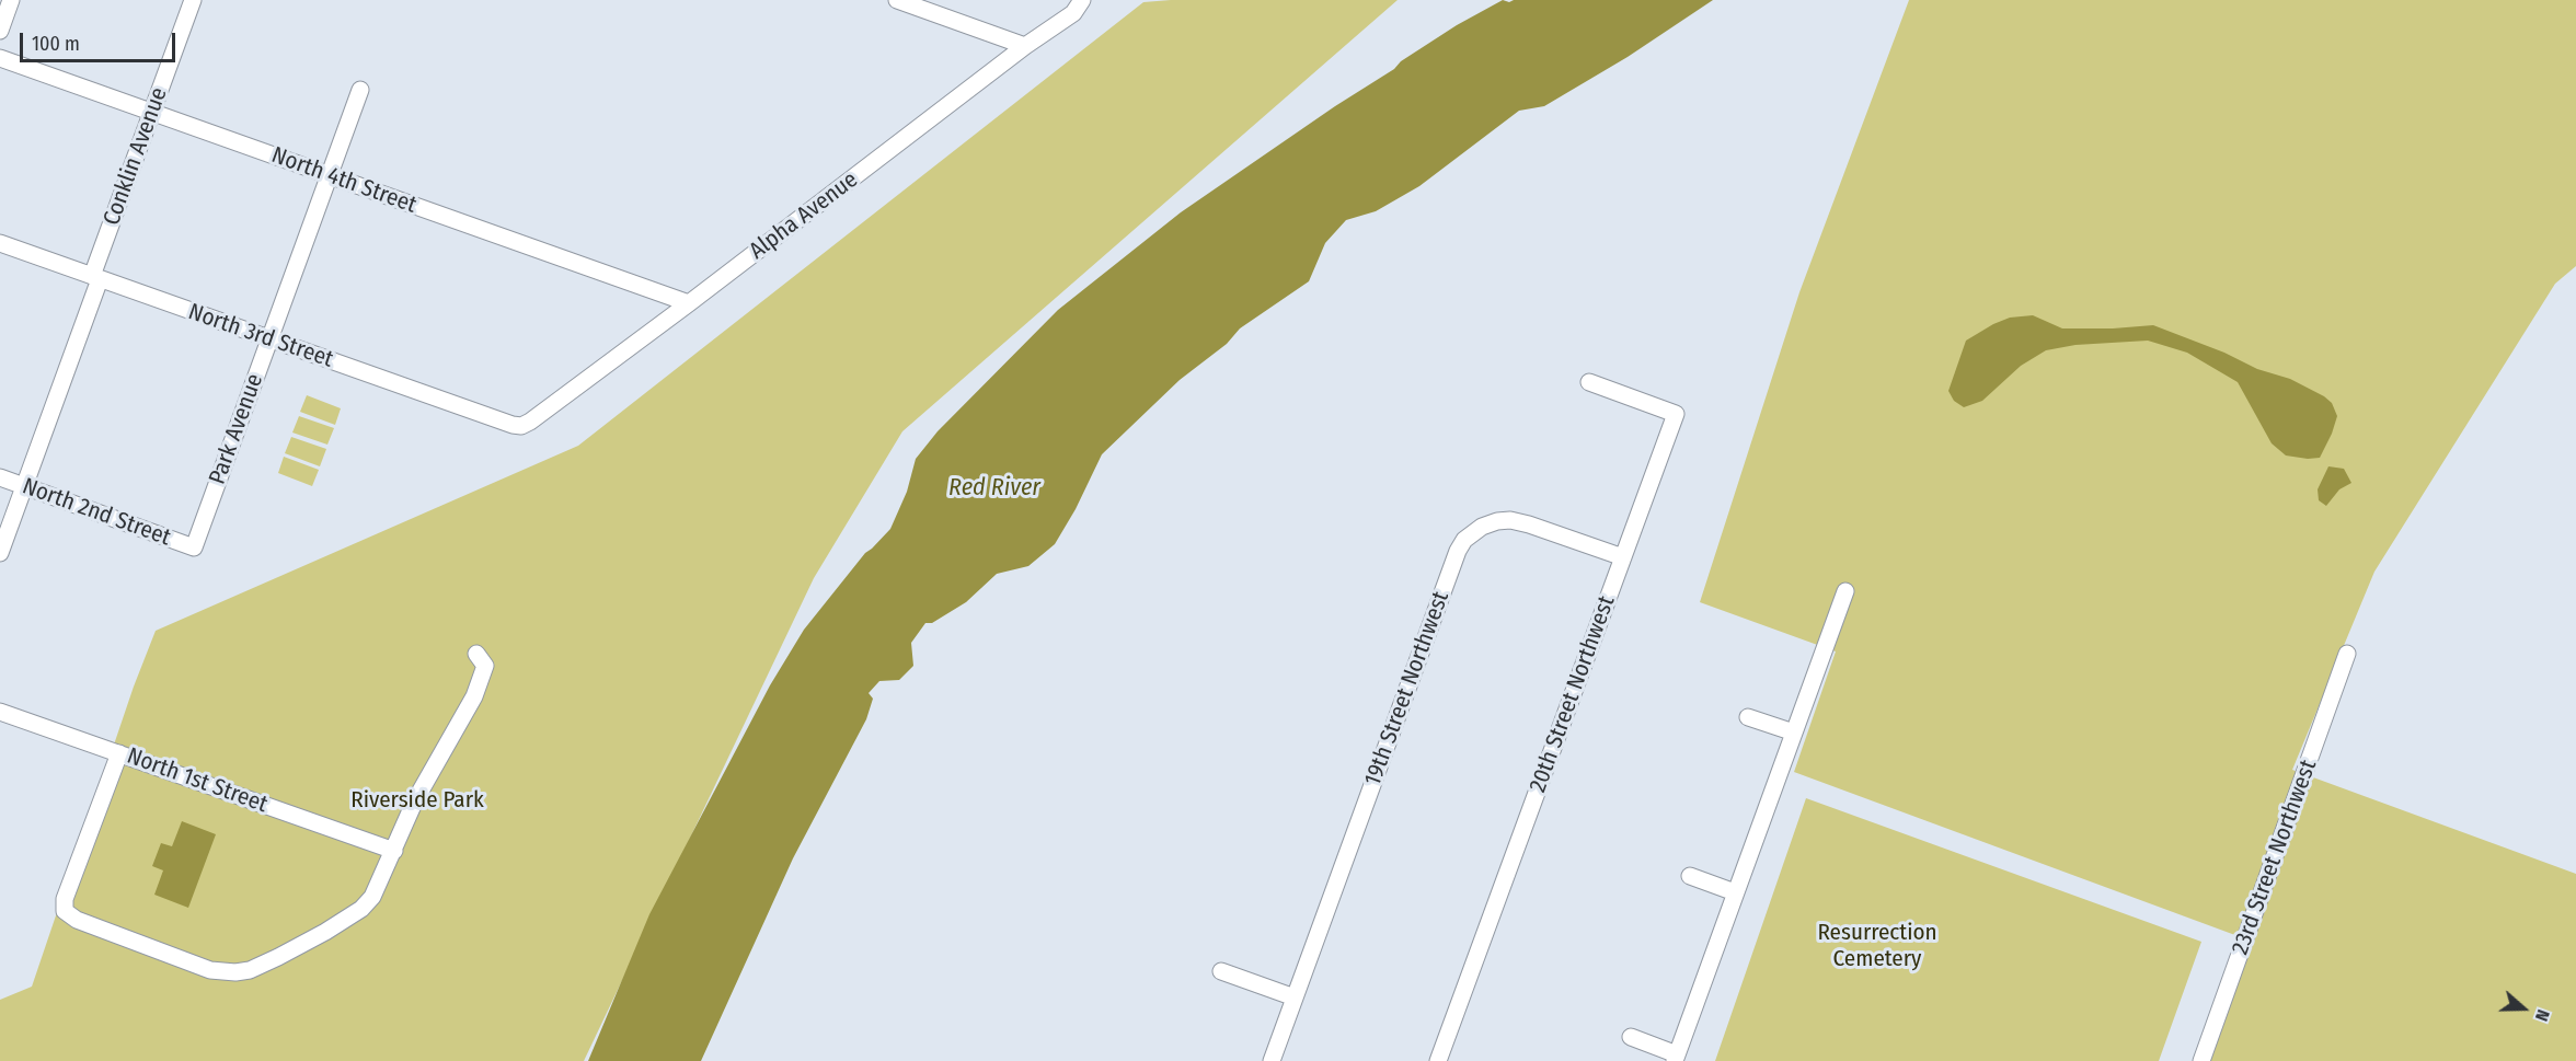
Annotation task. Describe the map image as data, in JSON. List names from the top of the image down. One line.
{"streets":{"street":["Conklin Avenue","North 4th Street","Alpha Avenue","North 3rd Street","Park Avenue","North 2nd Street","19th Street Northwest","20th Street Northwest","North 1st Street","23rd Street Northwest"]},"crossings":[["Conklin Avenue","North 4th Street"],["Conklin Avenue","North 3rd Street"],["Conklin Avenue","North 2nd Street"],["North 4th Street","Alpha Avenue"],["North 4th Street","Park Avenue"],["Alpha Avenue","North 3rd Street"],["North 3rd Street","Park Avenue"],["Park Avenue","North 2nd Street"],["19th Street Northwest","20th Street Northwest"]],"water":["Red River"],"parks":["Riverside Park","Resurrection Cemetery"],"scale_bar":"100 m","north":"right"}
